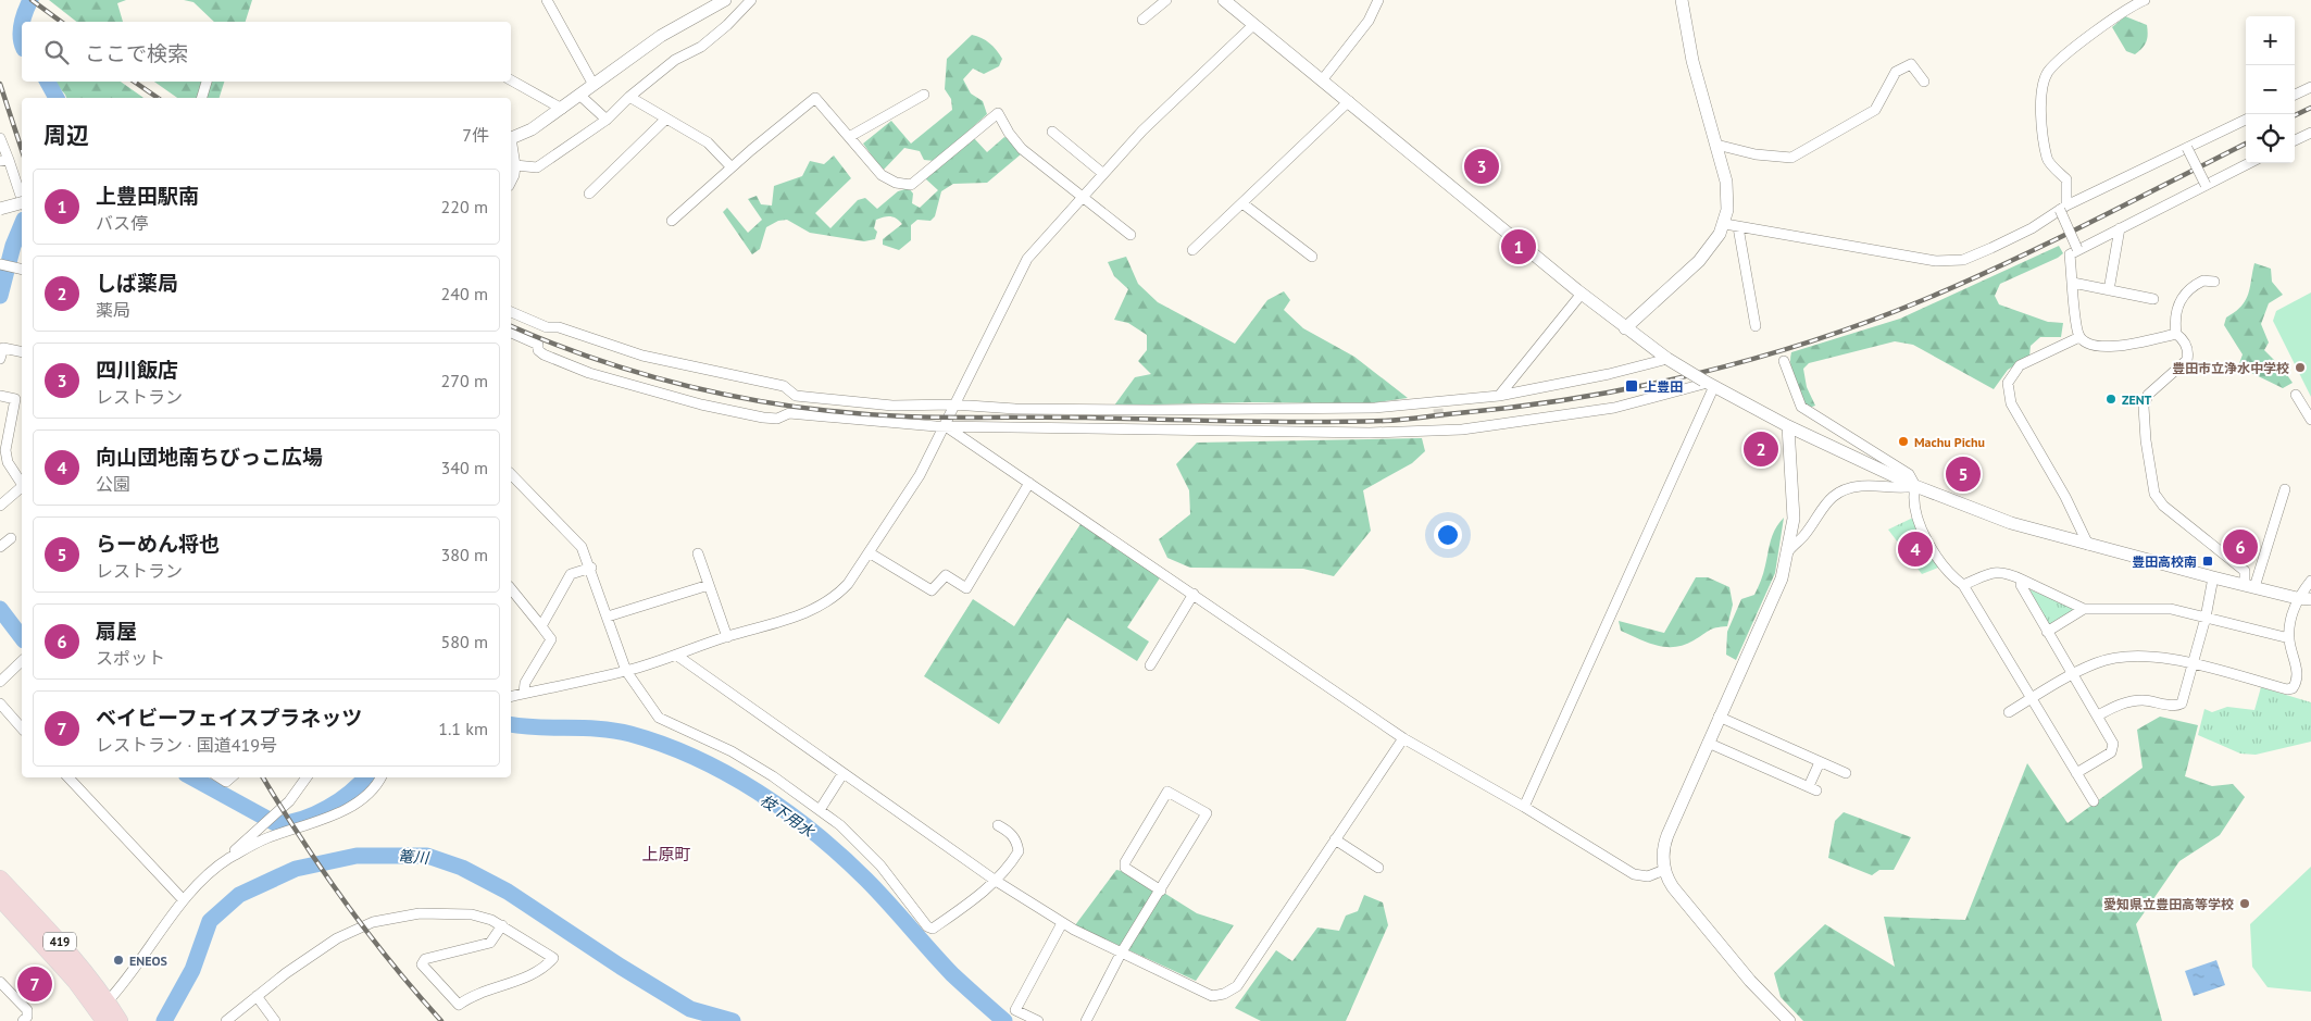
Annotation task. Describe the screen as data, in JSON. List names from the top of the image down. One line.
{"streets":{"highway":["419"]},"districts":["上原町"],"water":["枝下用水","篭川"],"places":{"other":["豊田市立浄水中学校","ZENT","Machu Pichu","愛知県立豊田高等学校","ENEOS"],"transit":["上豊田","豊田高校南"]},"page":{"map_buttons":["+","−"],"search":"ここで検索","heading":["周辺","7件"],"pins":["3","1","2","5","6","4","7"],"list":[{"mark":"1","name":"上豊田駅南","note":"バス停","value":"220 m"},{"mark":"2","name":"しば薬局","note":"薬局","value":"240 m"},{"mark":"3","name":"四川飯店","note":"レストラン","value":"270 m"},{"mark":"4","name":"向山団地南ちびっこ広場","note":"公園","value":"340 m"},{"mark":"5","name":"らーめん将也","note":"レストラン","value":"380 m"},{"mark":"6","name":"扇屋","note":"スポット","value":"580 m"},{"mark":"7","name":"ベイビーフェイスプラネッツ","note":"レストラン · 国道419号","value":"1.1 km"}]}}
